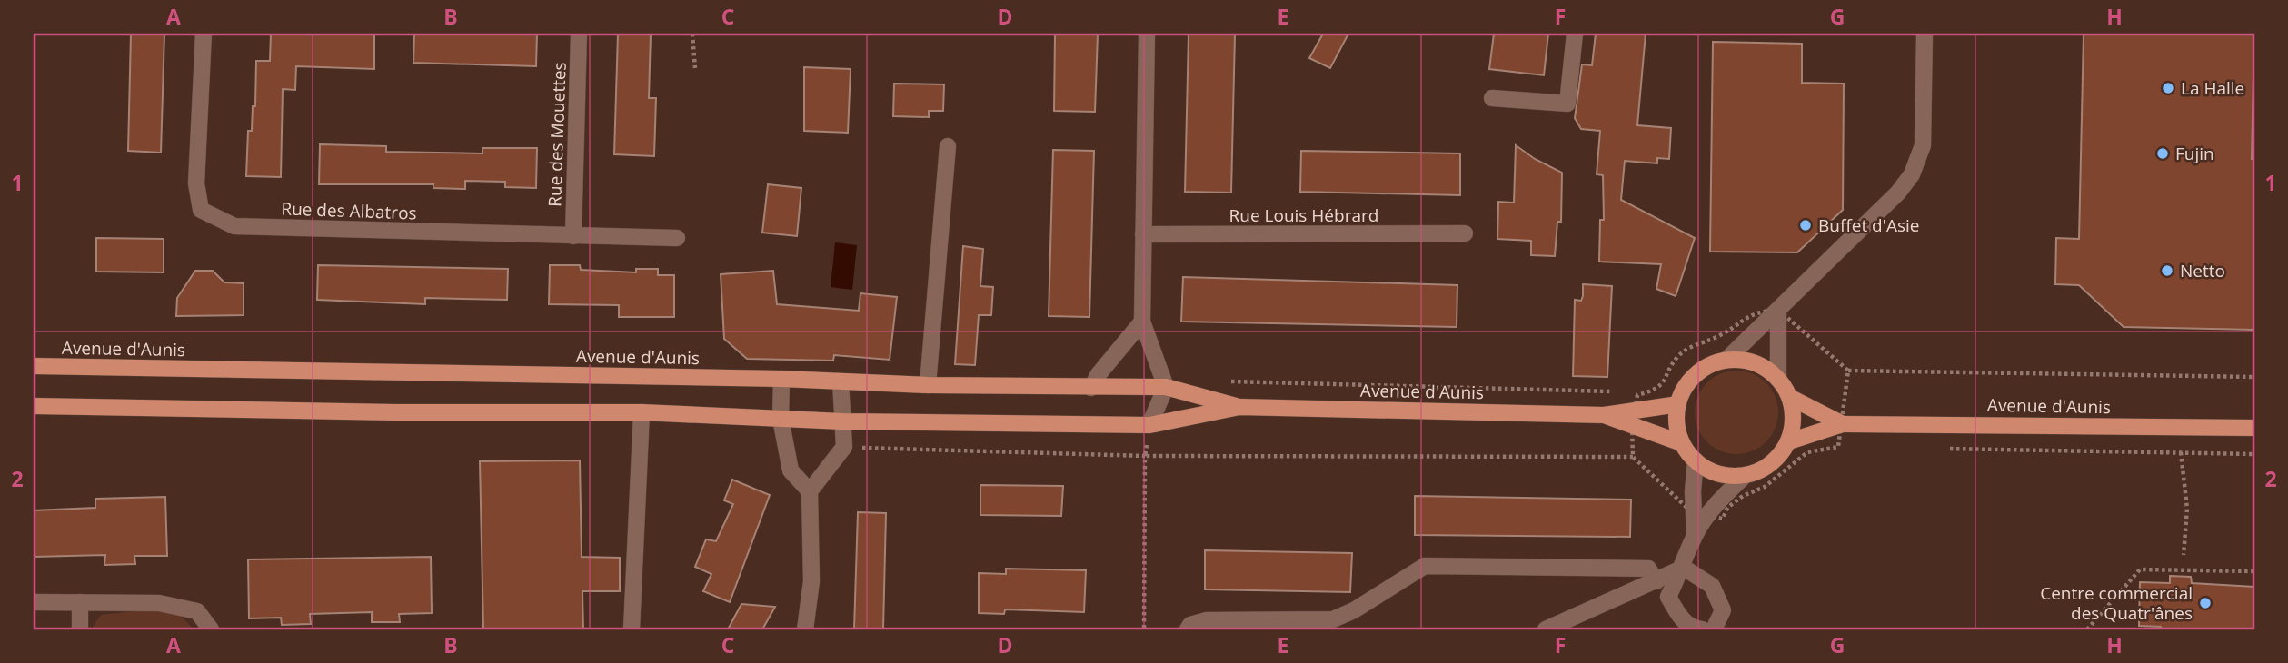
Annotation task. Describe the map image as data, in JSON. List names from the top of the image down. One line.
{"streets":{"main road":["Avenue d'Aunis"],"street":["Rue des Mouettes","Rue des Albatros","Rue Louis Hébrard"]},"crossings":[["Rue des Mouettes","Rue des Albatros"]],"places":["La Halle","Fujin","Buffet d'Asie","Netto","Centre commercial des Quatr'ânes"],"grid":{"columns":["A","B","C","D","E","F","G","H"],"rows":["1","2"]}}
